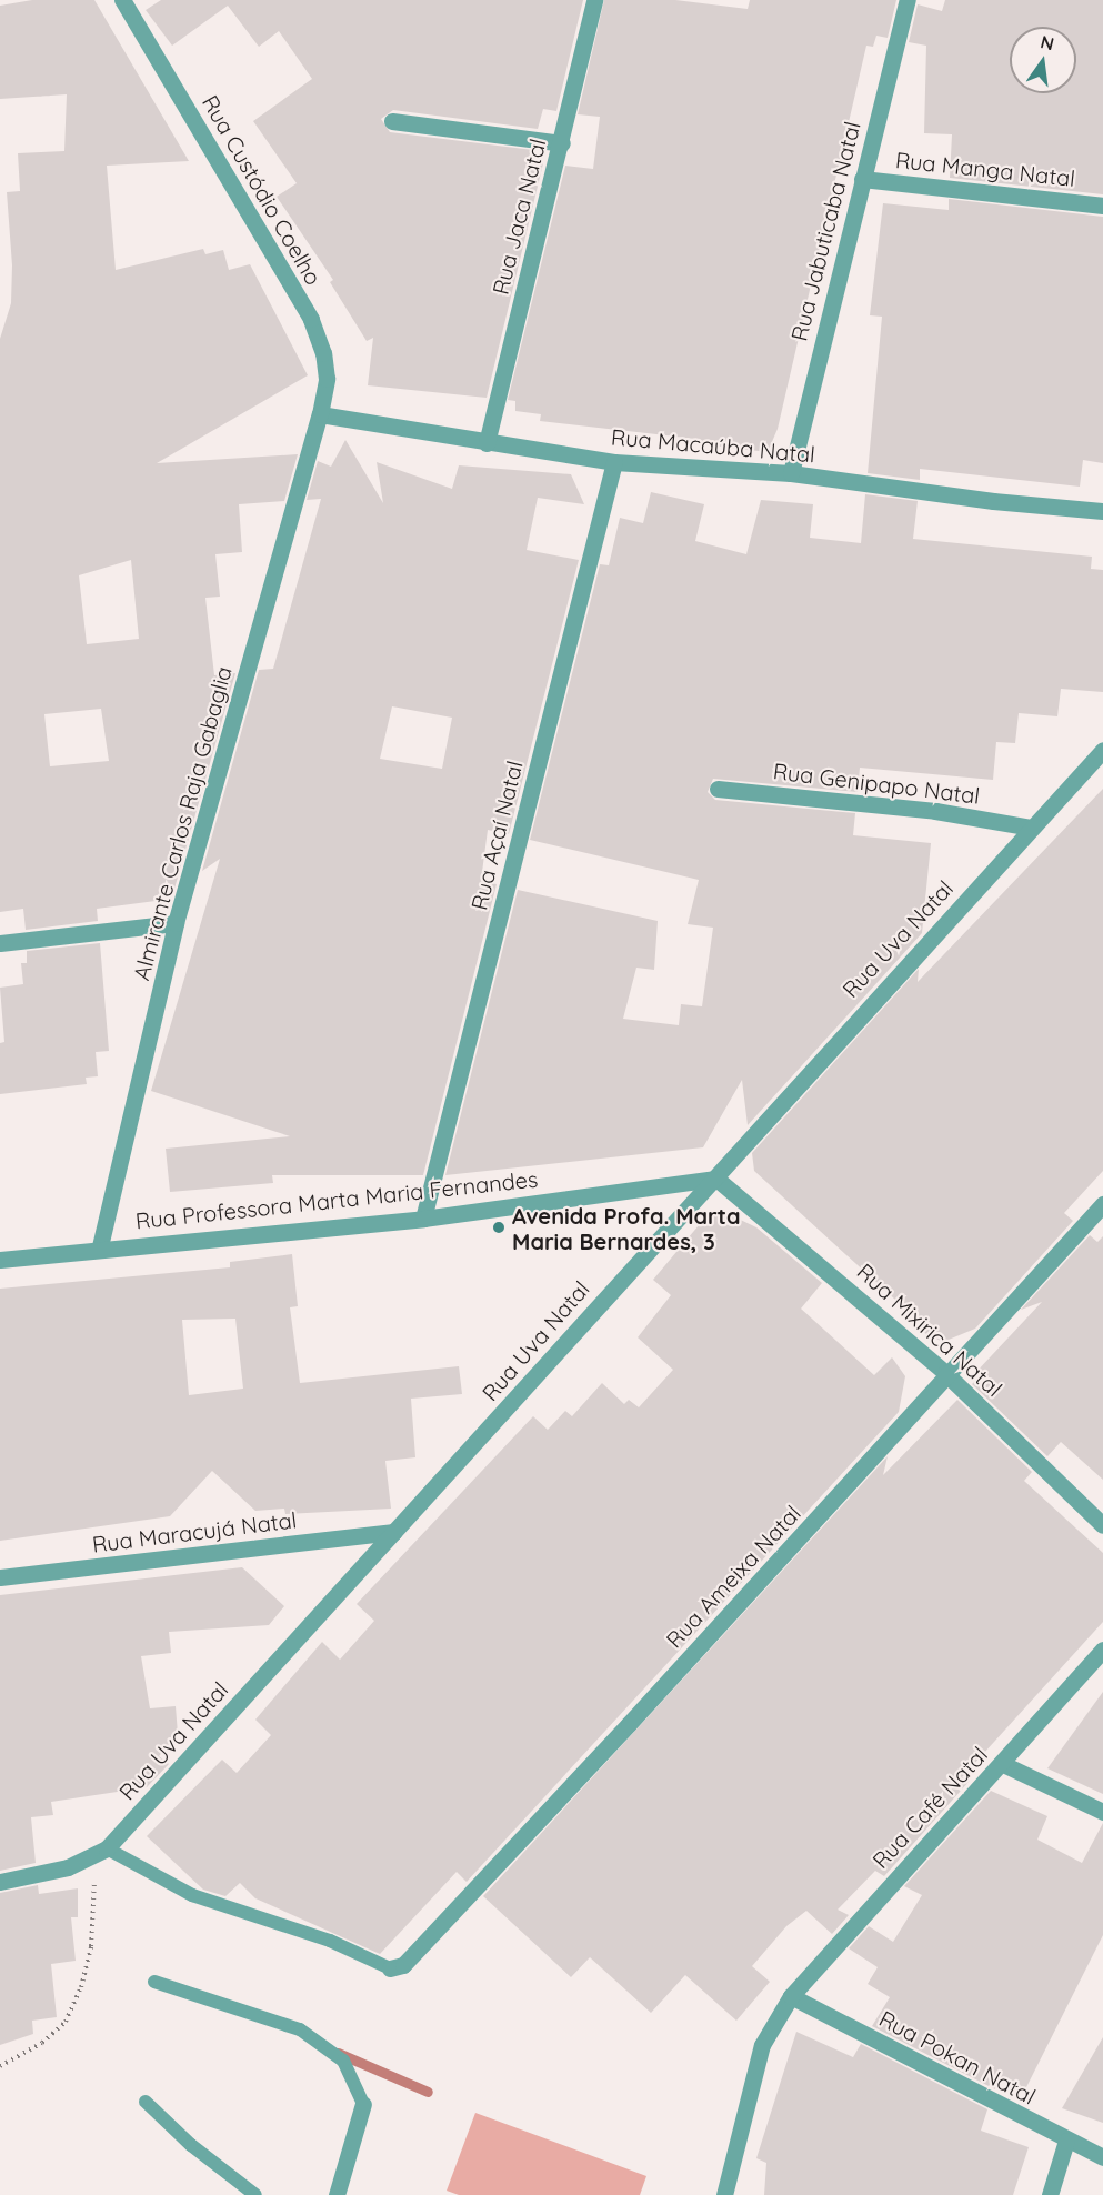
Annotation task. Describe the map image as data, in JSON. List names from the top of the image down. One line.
{"streets":{"street":["Rua Manga Natal","Rua Custódio Coelho","Rua Jaca Natal","Rua Jabuticaba Natal","Rua Macaúba Natal","Rua Genipapo Natal","Almirante Carlos Raja Gabaglia","Rua Açaí Natal","Rua Uva Natal","Rua Professora Marta Maria Fernandes","Rua Mixirica Natal","Rua Maracujá Natal","Rua Ameixa Natal","Rua Café Natal","Rua Pokan Natal"]},"crossings":[["Rua Manga Natal","Rua Jabuticaba Natal"],["Rua Custódio Coelho","Rua Macaúba Natal"],["Rua Custódio Coelho","Almirante Carlos Raja Gabaglia"],["Rua Jaca Natal","Rua Macaúba Natal"],["Rua Jabuticaba Natal","Rua Macaúba Natal"],["Rua Macaúba Natal","Almirante Carlos Raja Gabaglia"],["Rua Macaúba Natal","Rua Açaí Natal"],["Rua Genipapo Natal","Rua Uva Natal"],["Almirante Carlos Raja Gabaglia","Rua Professora Marta Maria Fernandes"],["Rua Açaí Natal","Rua Professora Marta Maria Fernandes"],["Rua Uva Natal","Rua Professora Marta Maria Fernandes"],["Rua Uva Natal","Rua Mixirica Natal"],["Rua Uva Natal","Rua Maracujá Natal"],["Rua Professora Marta Maria Fernandes","Rua Mixirica Natal"],["Rua Mixirica Natal","Rua Ameixa Natal"],["Rua Café Natal","Rua Pokan Natal"]],"places":["Avenida Profa. Marta Maria Bernardes, 3"],"north":"top"}
